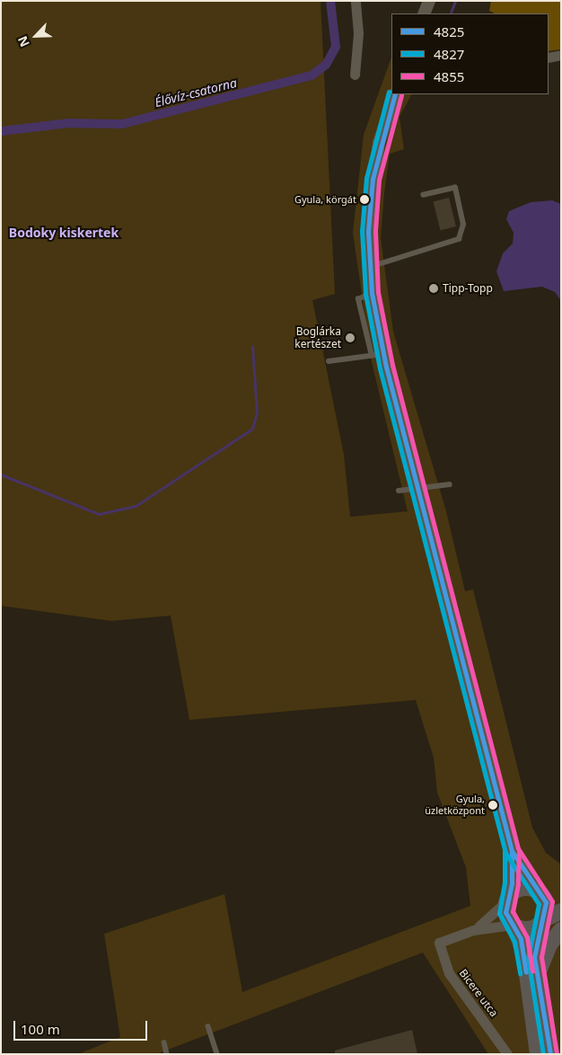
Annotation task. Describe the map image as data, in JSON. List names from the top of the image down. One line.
{"streets":{"street":["Bicere utca"]},"districts":["Bodoky kiskertek"],"water":["Élővíz-csatorna"],"places":["Gyula, körgát","Tipp-Topp","Boglárka kertészet","Gyula, üzletközpont"],"lines":["transit line 4827","transit line 4825","transit line 4855"],"legend":["4825","4827","4855"],"scale_bar":"100 m","north":"bottom left"}
